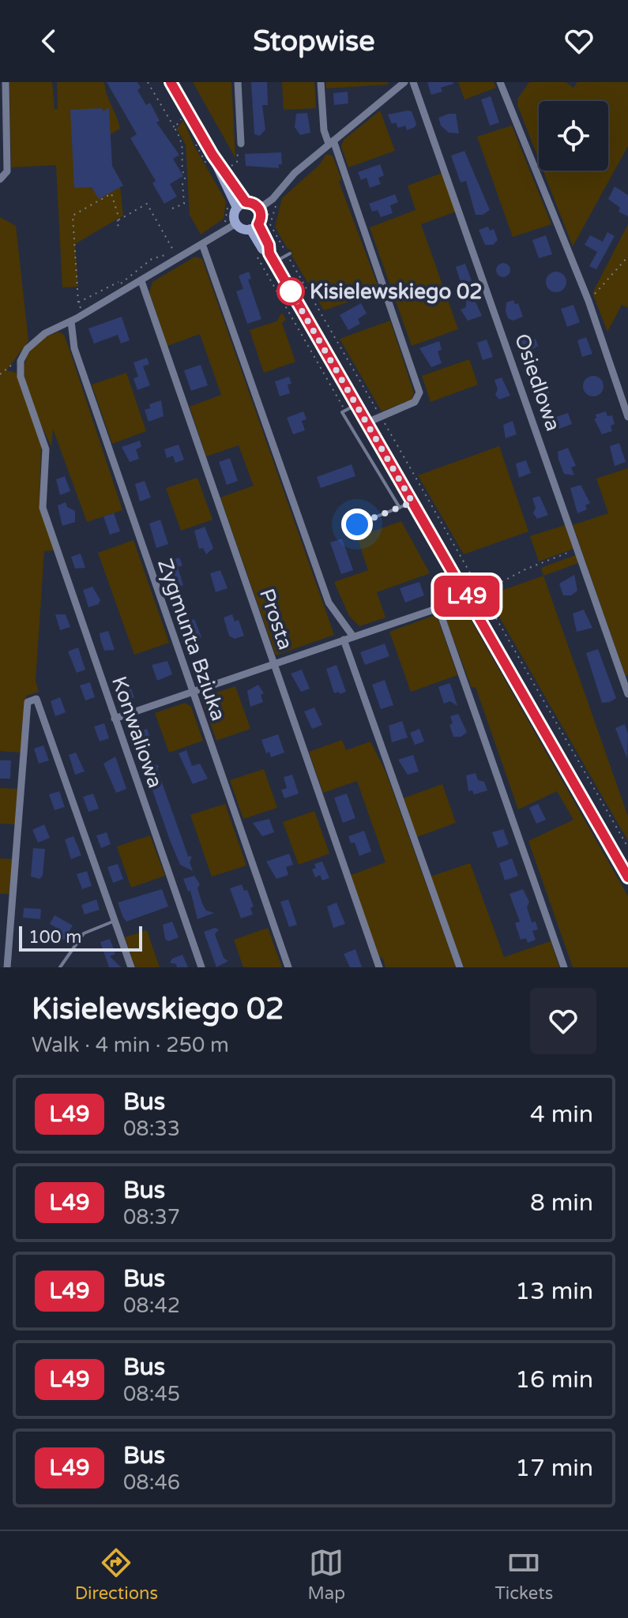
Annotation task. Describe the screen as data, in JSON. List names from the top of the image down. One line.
{"streets":{"street":["Osiedlowa","Prosta","Zygmunta Bziuka","Konwaliowa"]},"places":["Kisielewskiego 02"],"lines":["bus line L49"],"scale_bar":"100 m","page":{"header":"Stopwise","on_map":"L49","scale":"100 m","heading":["Kisielewskiego 02","Walk · 4 min · 250 m"],"list":[{"mark":"L49","name":"Bus","note":"08:33","value":"4 min"},{"mark":"L49","name":"Bus","note":"08:37","value":"8 min"},{"mark":"L49","name":"Bus","note":"08:42","value":"13 min"},{"mark":"L49","name":"Bus","note":"08:45","value":"16 min"},{"mark":"L49","name":"Bus","note":"08:46","value":"17 min"}],"tabs":["Directions","Map","Tickets"]}}
